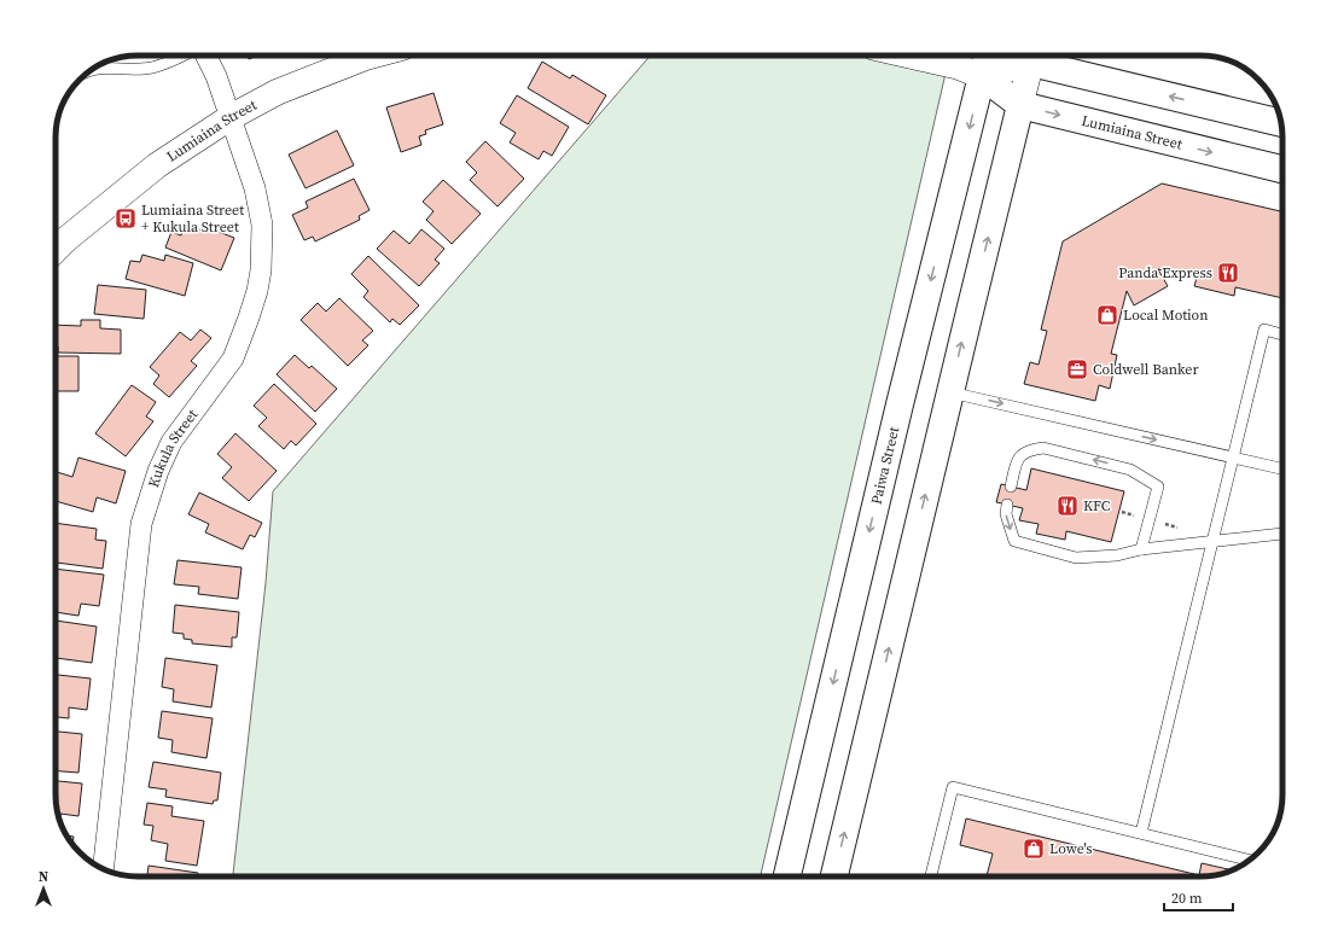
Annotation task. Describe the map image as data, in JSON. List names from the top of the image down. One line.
{"streets":{"main road":["Lumiaina Street","Paiwa Street"],"street":["Kukula Street"]},"crossings":[["Lumiaina Street","Kukula Street"],["Lumiaina Street","Paiwa Street"]],"one_way":["Lumiaina Street","Paiwa Street"],"places":{"bus stop":["Lumiaina Street + Kukula Street"],"restaurant":["Panda Express","KFC"],"shop":["Local Motion","Lowe's"],"office":["Coldwell Banker"]},"scale_bar":"20 m","north":"top"}
